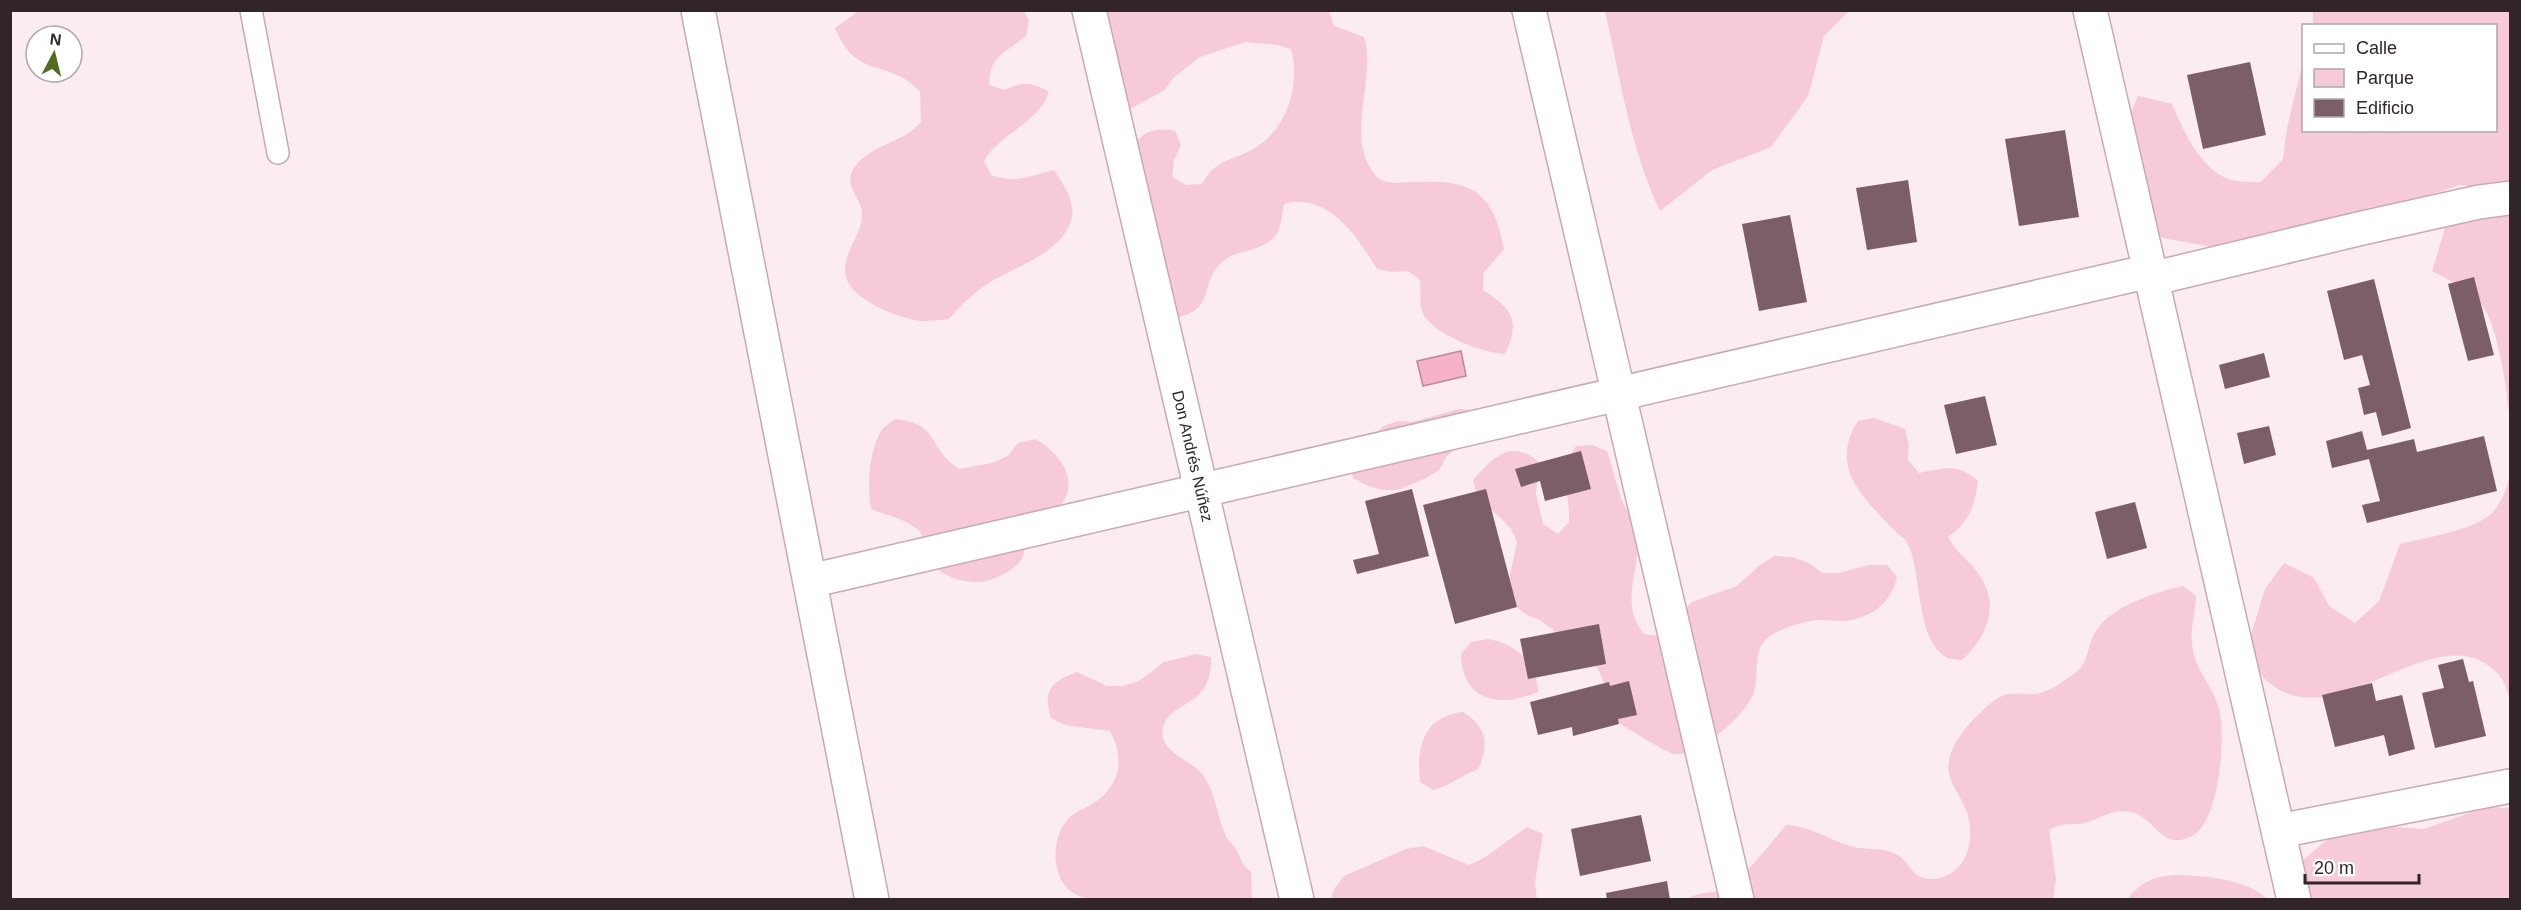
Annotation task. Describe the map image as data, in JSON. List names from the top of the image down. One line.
{"streets":{"street":["Don Andrés Núñez"]},"legend":["Calle","Parque","Edificio"],"scale_bar":"20 m","north":"top"}
